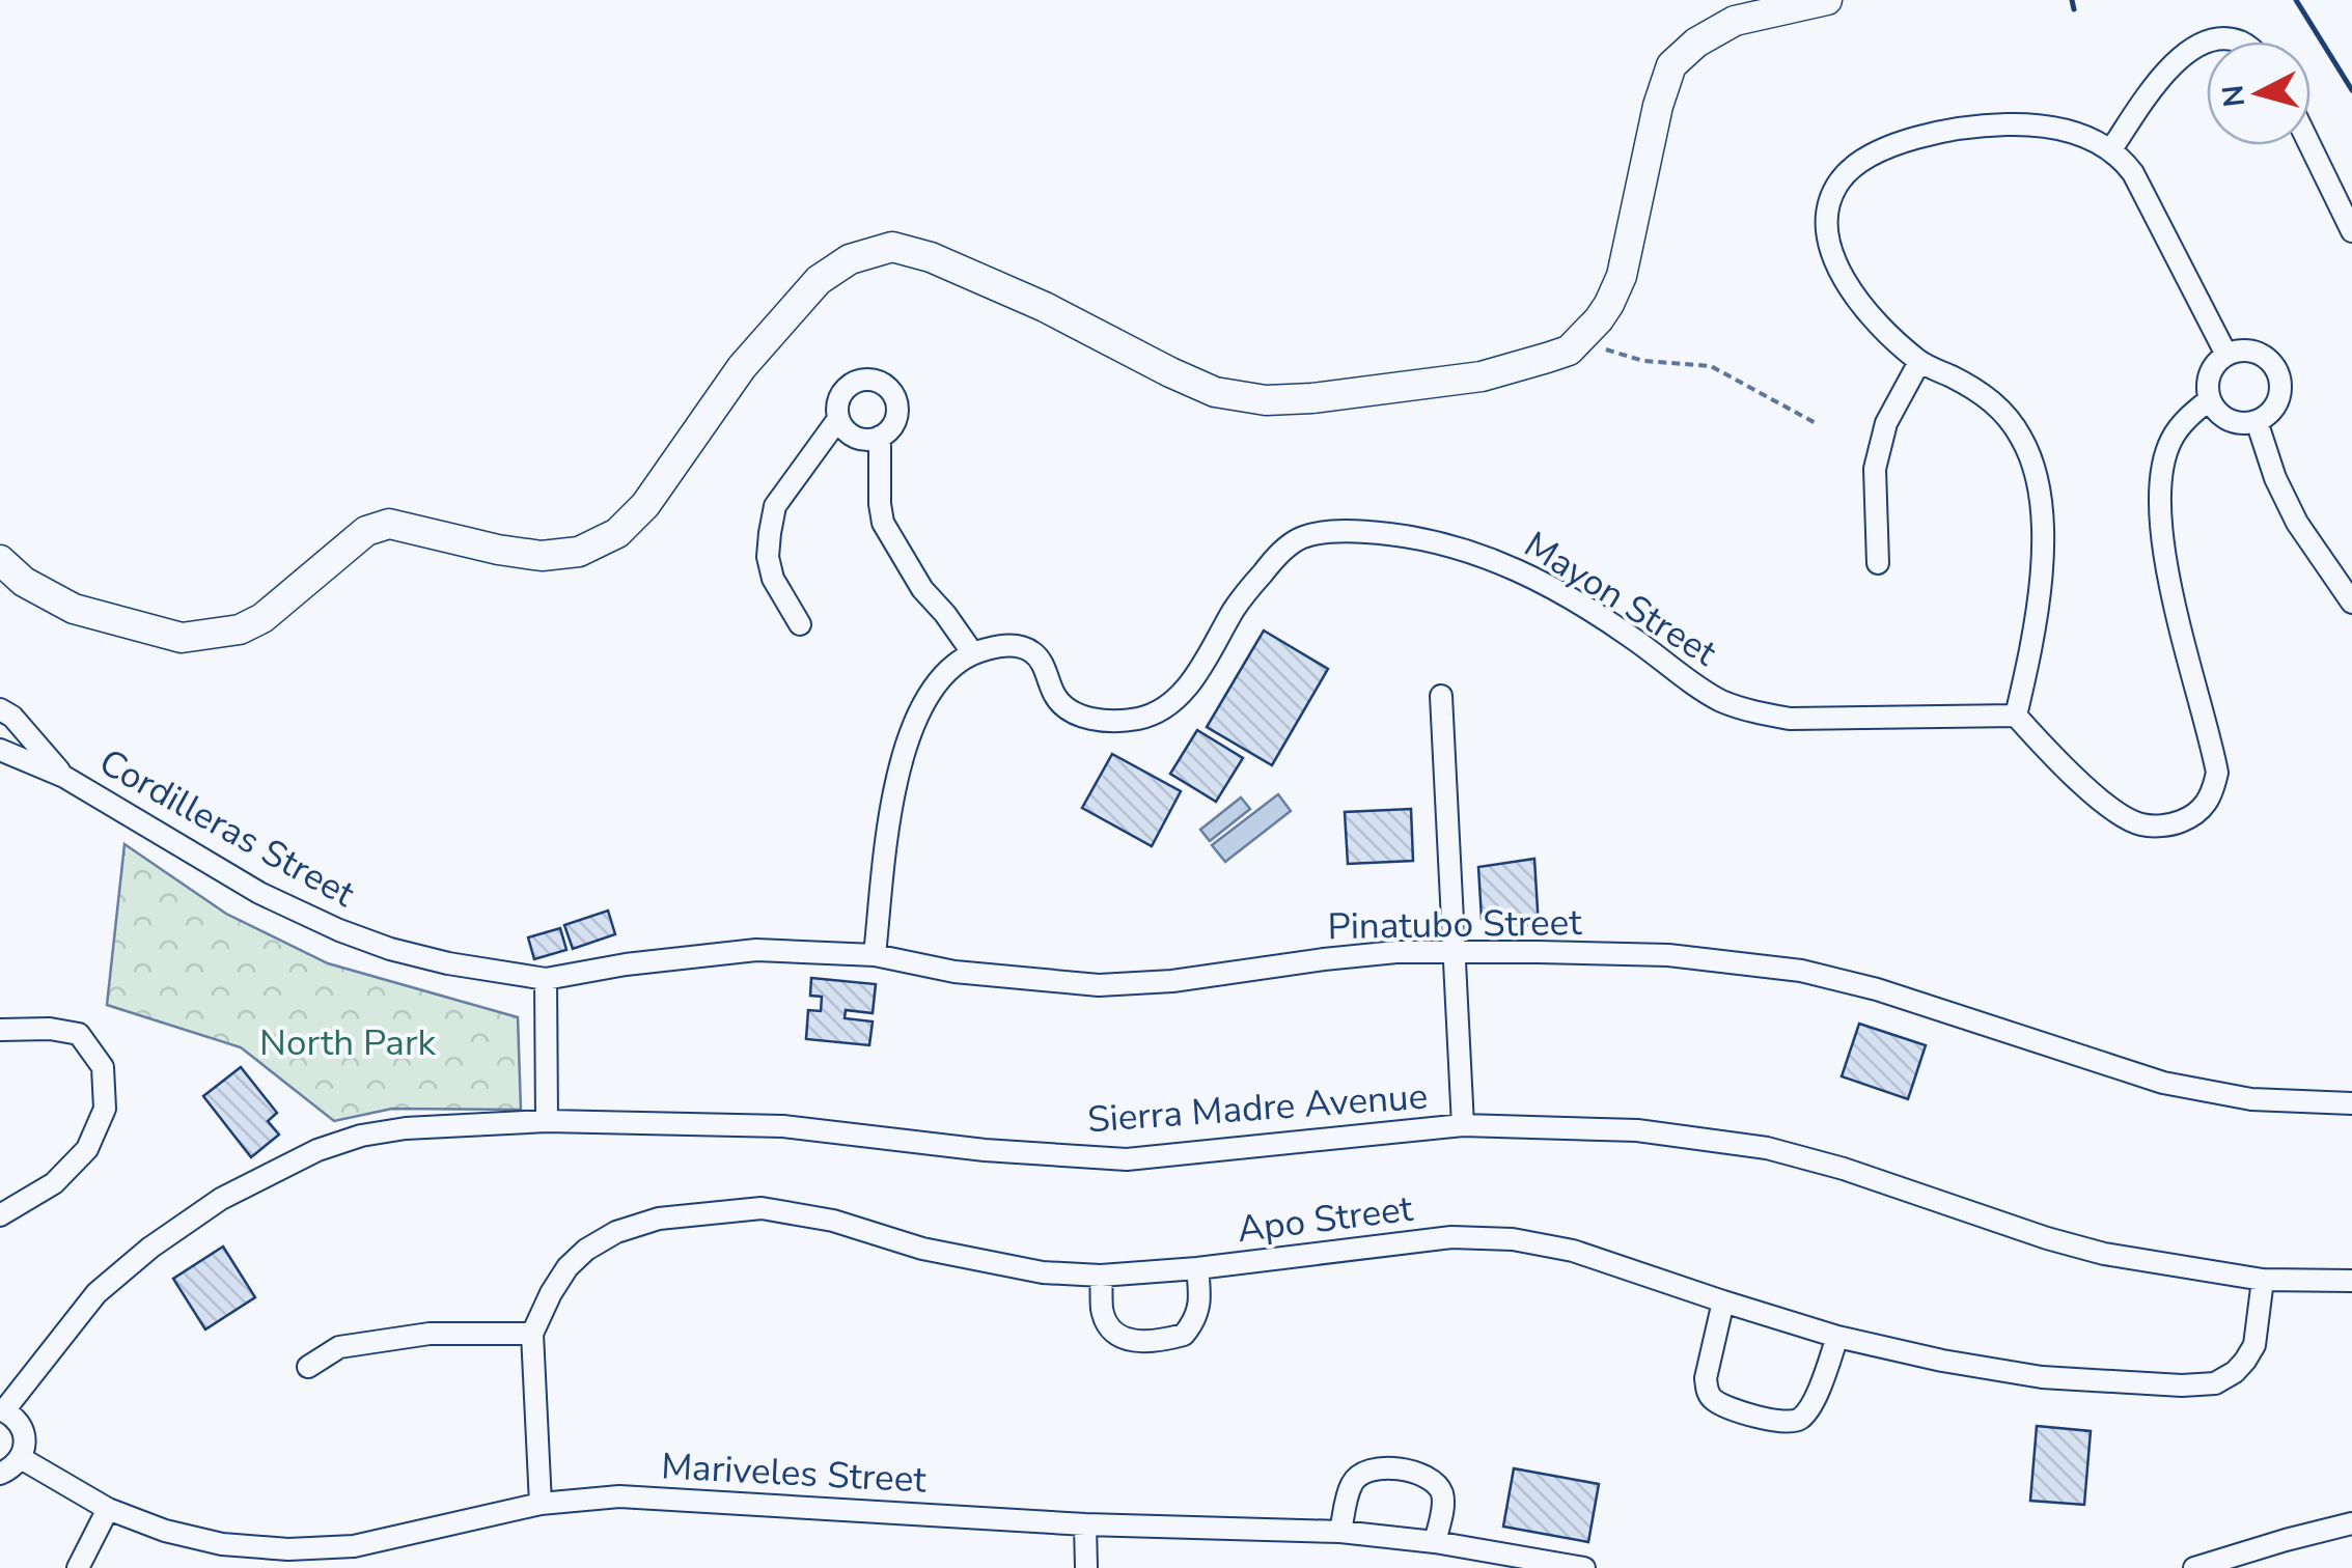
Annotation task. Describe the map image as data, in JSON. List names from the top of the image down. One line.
{"streets":{"street":["Mayon Street","Cordilleras Street","Pinatubo Street","Sierra Madre Avenue","Apo Street","Mariveles Street"]},"crossings":[["Cordilleras Street","Pinatubo Street"],["Sierra Madre Avenue","Apo Street"],["Apo Street","Mariveles Street"]],"parks":["North Park"],"north":"left"}
